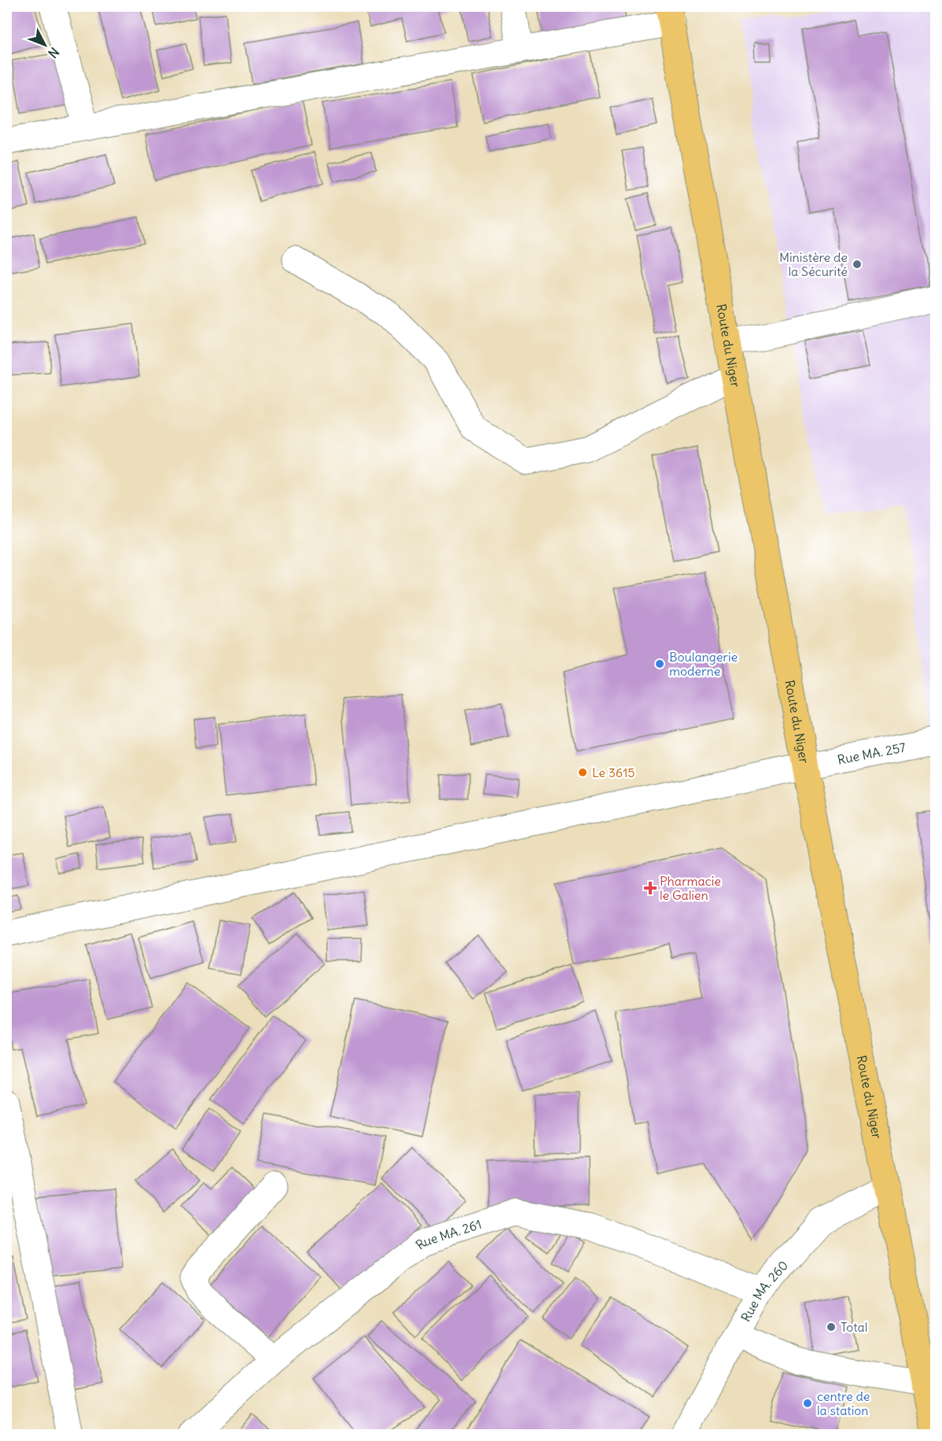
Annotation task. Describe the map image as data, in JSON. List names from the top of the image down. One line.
{"streets":{"main road":["Route du Niger"],"street":["Rue MA. 257","Rue MA. 261","Rue MA. 260"]},"crossings":[["Route du Niger","Rue MA. 257"],["Route du Niger","Rue MA. 260"],["Rue MA. 261","Rue MA. 260"]],"places":{"other":["Ministère de la Sécurité","Boulangerie moderne","Le 3615","Total","centre de la station"],"health":["Pharmacie le Galien"]},"north":"bottom right"}
